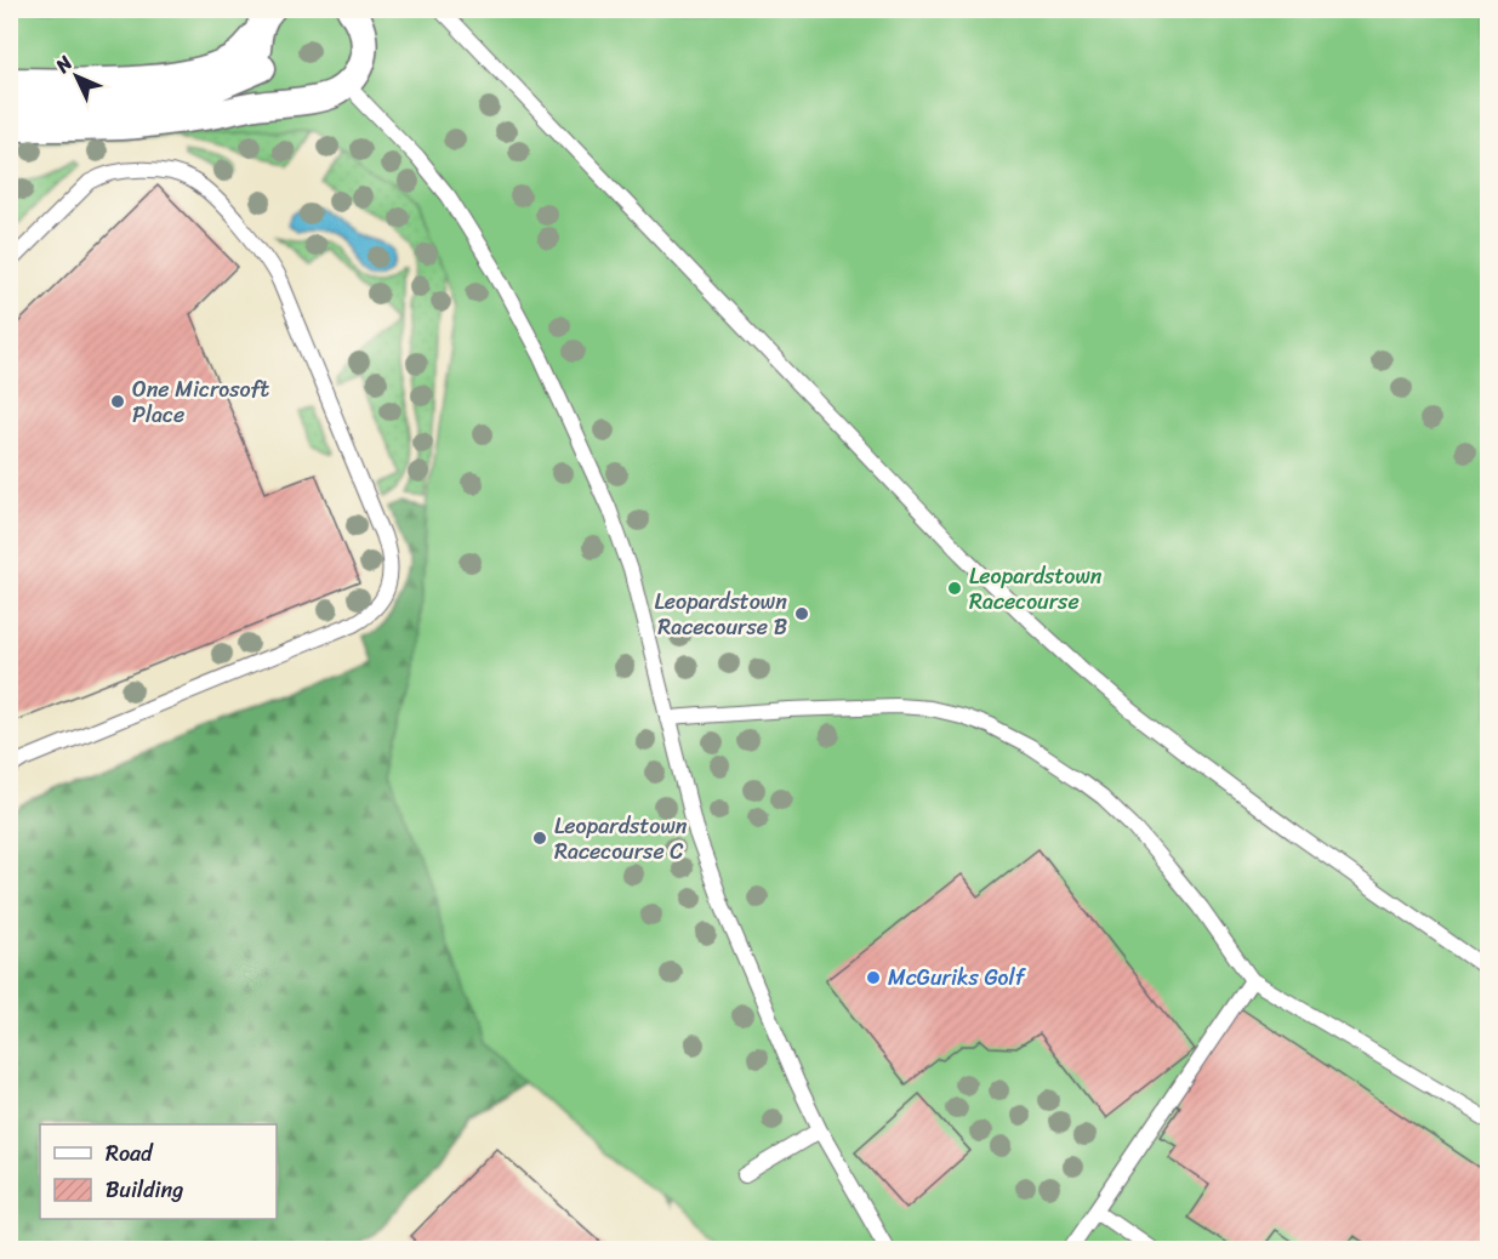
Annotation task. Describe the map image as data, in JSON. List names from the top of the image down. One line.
{"places":["One Microsoft Place","Leopardstown Racecourse","Leopardstown Racecourse B","Leopardstown Racecourse C","McGuriks Golf"],"legend":["Road","Building"],"north":"top left"}
